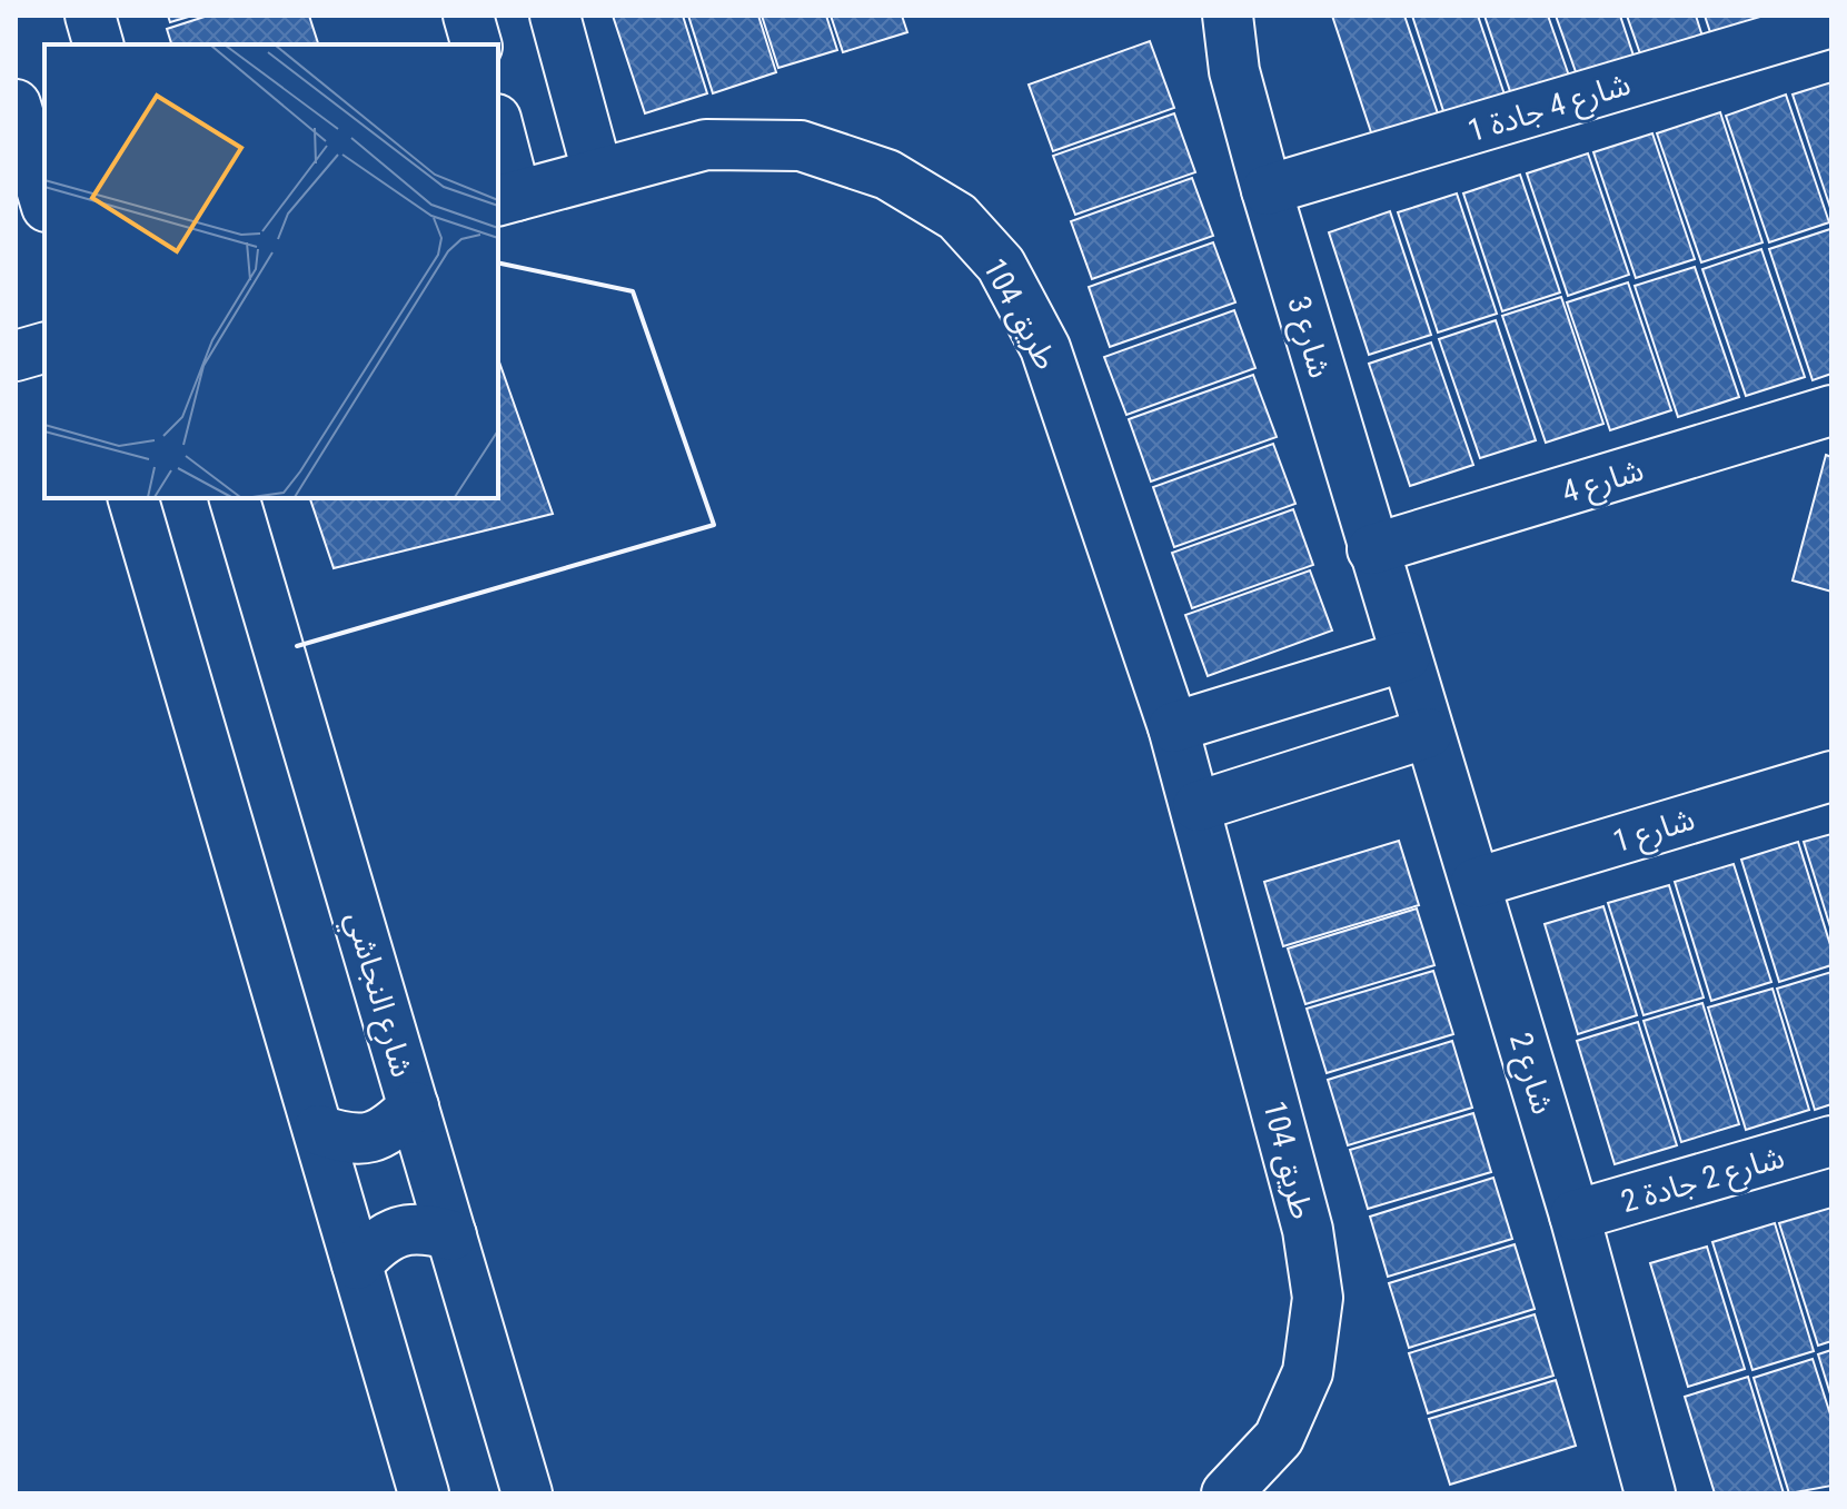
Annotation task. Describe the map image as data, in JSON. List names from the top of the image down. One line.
{"streets":{"street":["شارع 4 جادة 1","طريق 104","شارع 3","شارع 4","شارع 1","شارع النجاشي","شارع 2","شارع 2 جادة 2"]},"crossings":[["شارع 4 جادة 1","شارع 3"],["شارع 3","شارع 4"],["شارع 3","شارع 2"],["شارع 1","شارع 2"],["شارع 2","شارع 2 جادة 2"]]}
